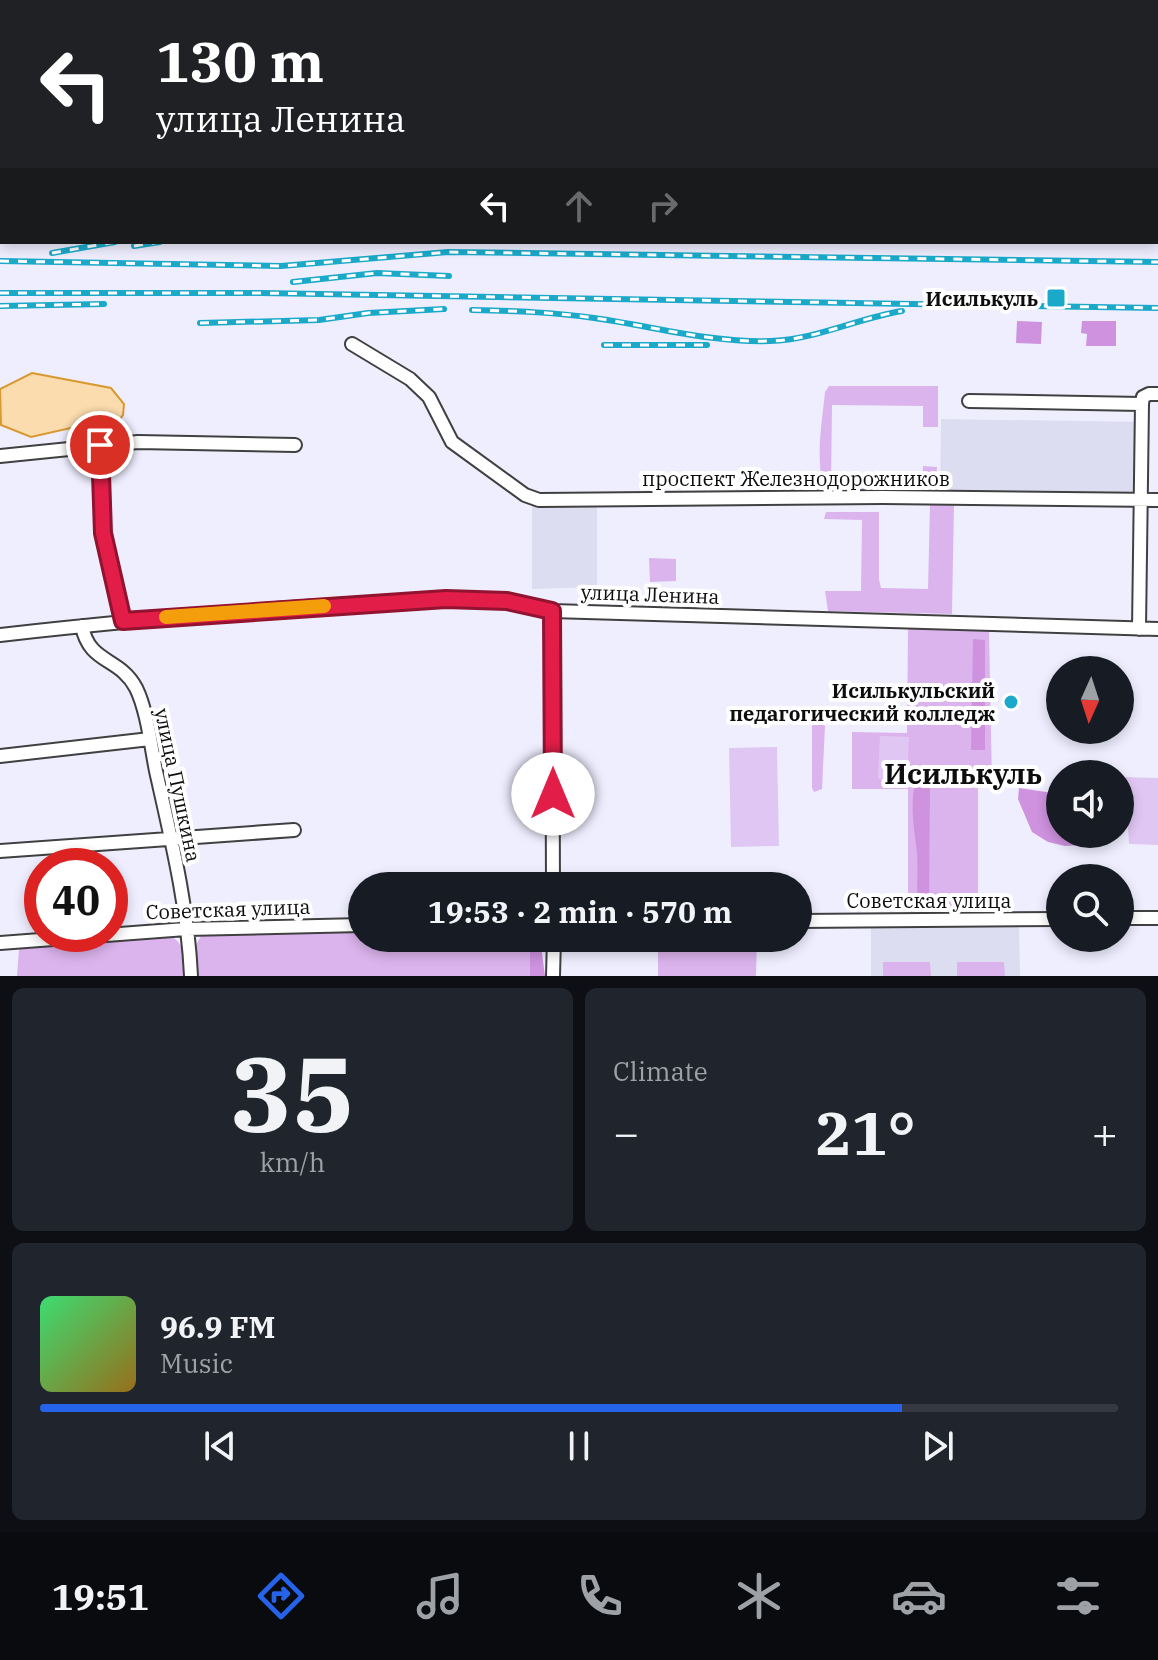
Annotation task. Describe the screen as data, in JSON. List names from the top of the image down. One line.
{"streets":{"street":["проспект Железнодорожников","улица Ленина","улица Пушкина","Советская улица"]},"crossings":[["улица Ленина","улица Пушкина"],["улица Пушкина","Советская улица"]],"districts":["Исилькуль"],"places":{"transit":["Исилькуль"],"other":["Исилькульский педагогический колледж"]},"north":"bottom","page":{"turn":["130 m","улица Ленина"],"limit":"40","trip":"19:53 · 2 min · 570 m","tile":[["35","km/h"],"Climate"],"heat":["−","21°","+"],"song":["96.9 FM","Music"],"tabs":"19:51"}}
